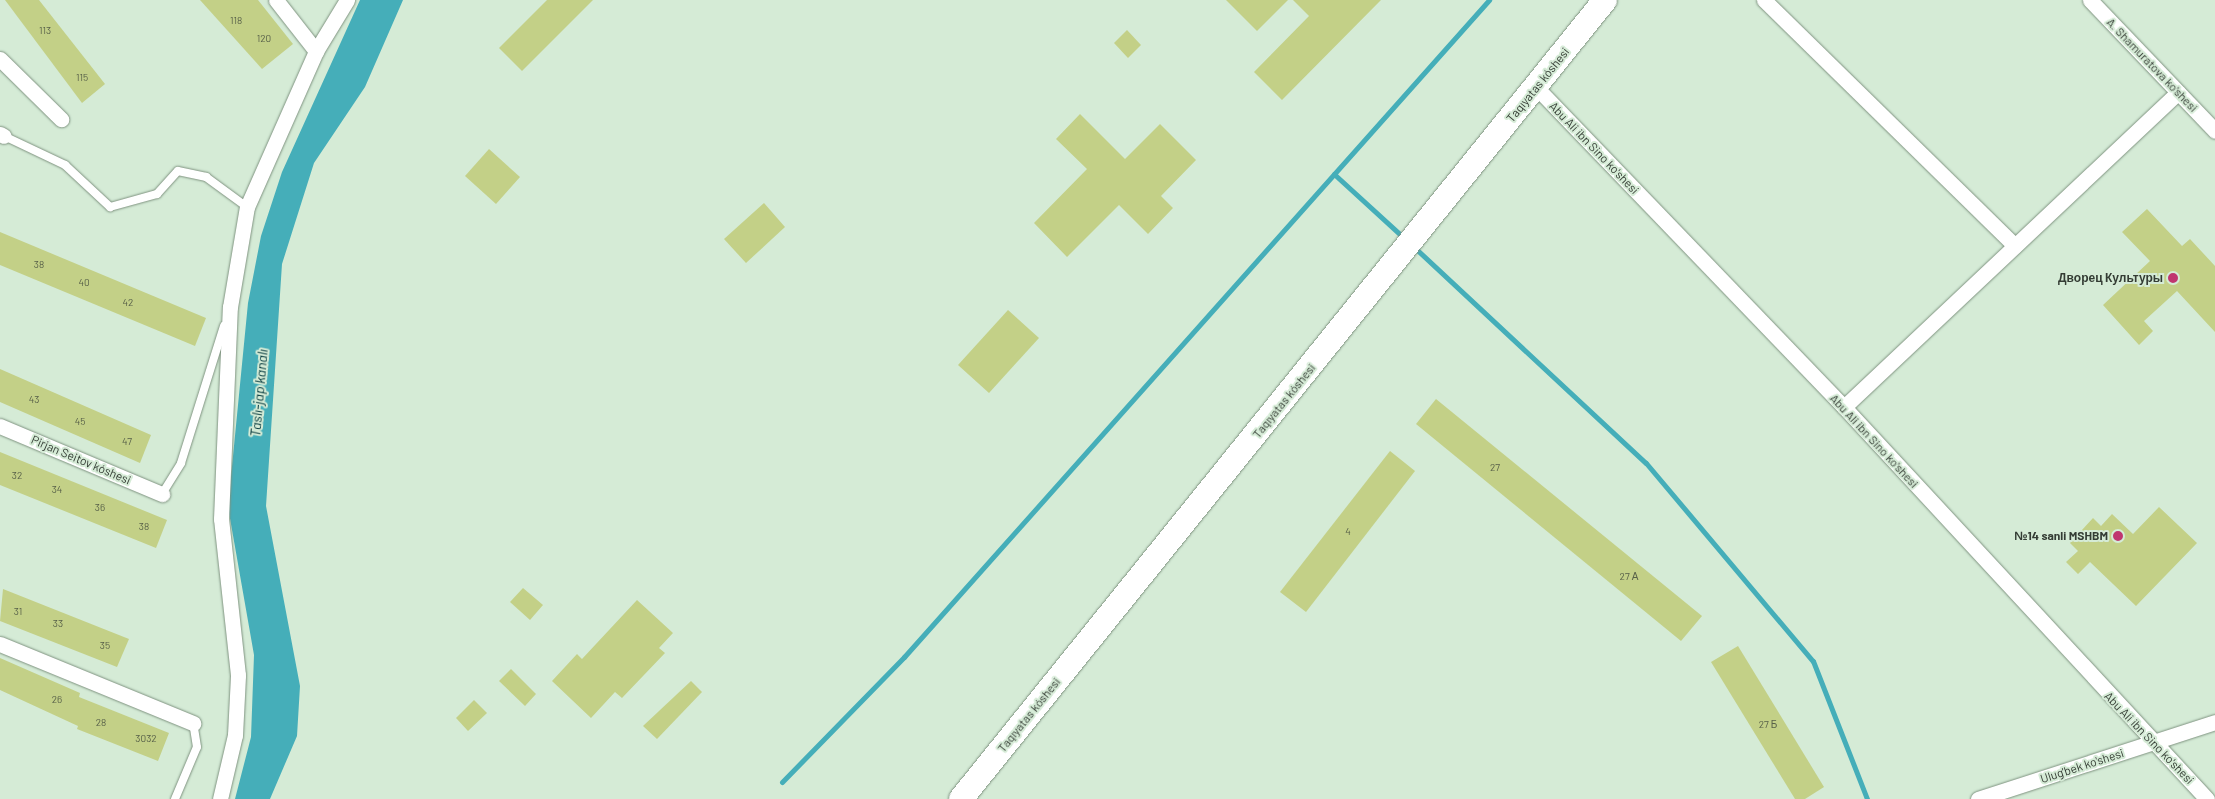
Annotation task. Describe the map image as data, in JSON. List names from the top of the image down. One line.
{"streets":{"main road":["Taqıyatas kóshesi"],"street":["A. Shamuratova ko'shesi","Abu Ali ibn Sino ko'shesi","Pirjan Seitov kóshesi","Ulug'bek ko'shesi"]},"crossings":[["Taqıyatas kóshesi","Abu Ali ibn Sino ko'shesi"],["Abu Ali ibn Sino ko'shesi","Ulug'bek ko'shesi"]],"water":["Taslı-jap kanalı"],"places":["Дворец Культуры","№14 sanli MSHBM"],"house_numbers":["118","113","120","115","38","40","42","43","45","47","27","32","34","36","38","4","27 А","31","33","35","26","28","27 Б","3032"]}
